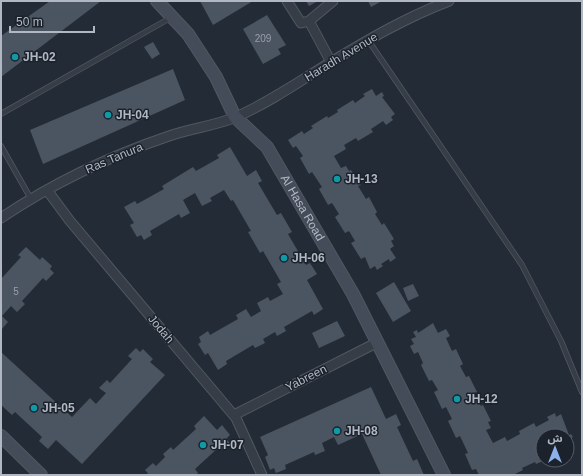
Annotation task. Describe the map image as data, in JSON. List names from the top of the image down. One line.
{"streets":{"main road":["Al Hasa Road"],"street":["Haradh Avenue","Ras Tanura","Jodah","Yabreen"]},"crossings":[["Haradh Avenue","Ras Tanura"],["Haradh Avenue","Al Hasa Road"],["Ras Tanura","Al Hasa Road"],["Ras Tanura","Jodah"],["Al Hasa Road","Yabreen"],["Jodah","Yabreen"]],"places":["JH-02","JH-04","JH-13","JH-06","JH-12","JH-05","JH-08","JH-07"],"house_numbers":["209","5"],"scale_bar":"50 m","north":"top"}
